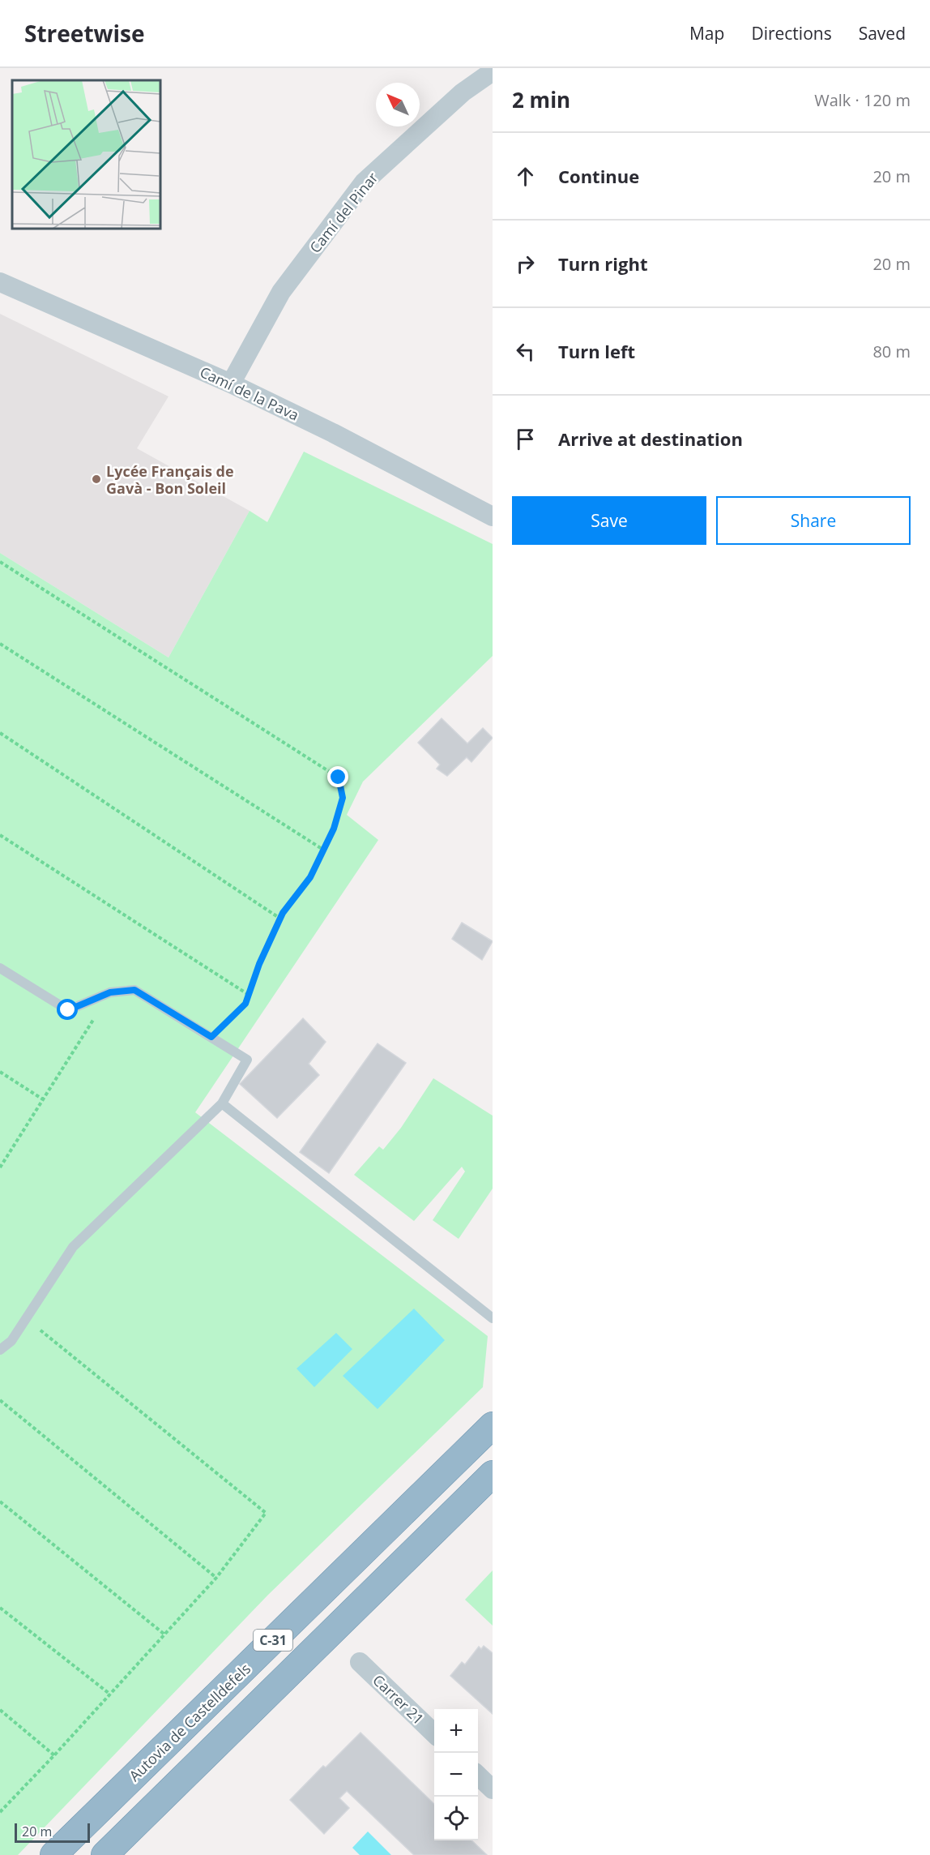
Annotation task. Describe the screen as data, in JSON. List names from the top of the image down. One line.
{"streets":{"highway":["C-31","Autovia de Castelldefels"],"street":["Camí del Pinar","Camí de la Pava","Carrer 21"]},"crossings":[["Camí del Pinar","Camí de la Pava"]],"places":["Lycée Français de Gavà - Bon Soleil"],"scale_bar":"20 m","north":"top left","page":{"header":"Streetwise","nav":["Map","Directions","Saved"],"heading":["2 min","Walk · 120 m"],"list":[["Continue","20 m"],["Turn right","20 m"],["Turn left","80 m"],"Arrive at destination"],"buttons":["Save","Share"],"map_buttons":["+","−"],"scale":"20 m"}}
